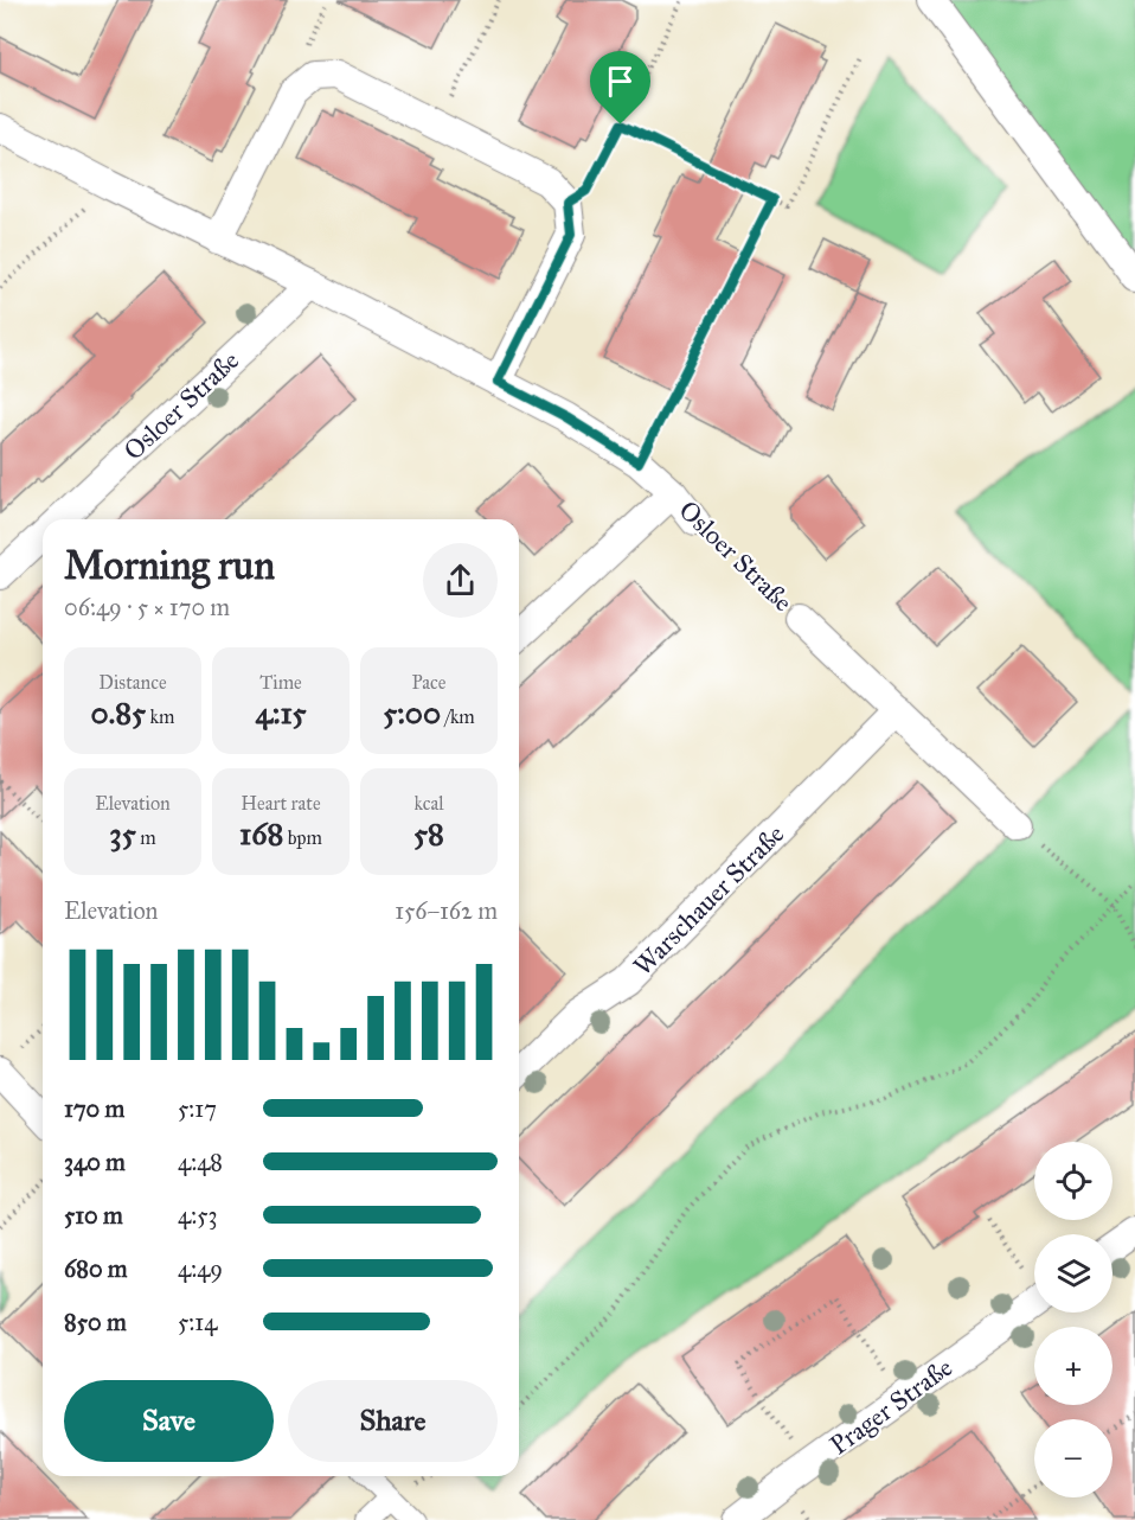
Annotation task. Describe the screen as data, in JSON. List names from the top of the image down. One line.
{"streets":{"street":["Osloer Straße","Warschauer Straße","Prager Straße"]},"page":{"heading":["Morning run","06:49 · 5 × 170 m"],"stats":[["Distance","0.85 km"],["Time","4:15"],["Pace","5:00 /km"],["Elevation","35 m"],["Heart rate","168 bpm"],["kcal","58"]],"chart":["Elevation","156–162 m"],"list":[{"name":"170 m","note":"5:17"},{"name":"340 m","note":"4:48"},{"name":"510 m","note":"4:53"},{"name":"680 m","note":"4:49"},{"name":"850 m","note":"5:14"}],"map_buttons":["+","−"],"buttons":["Save","Share"]}}
